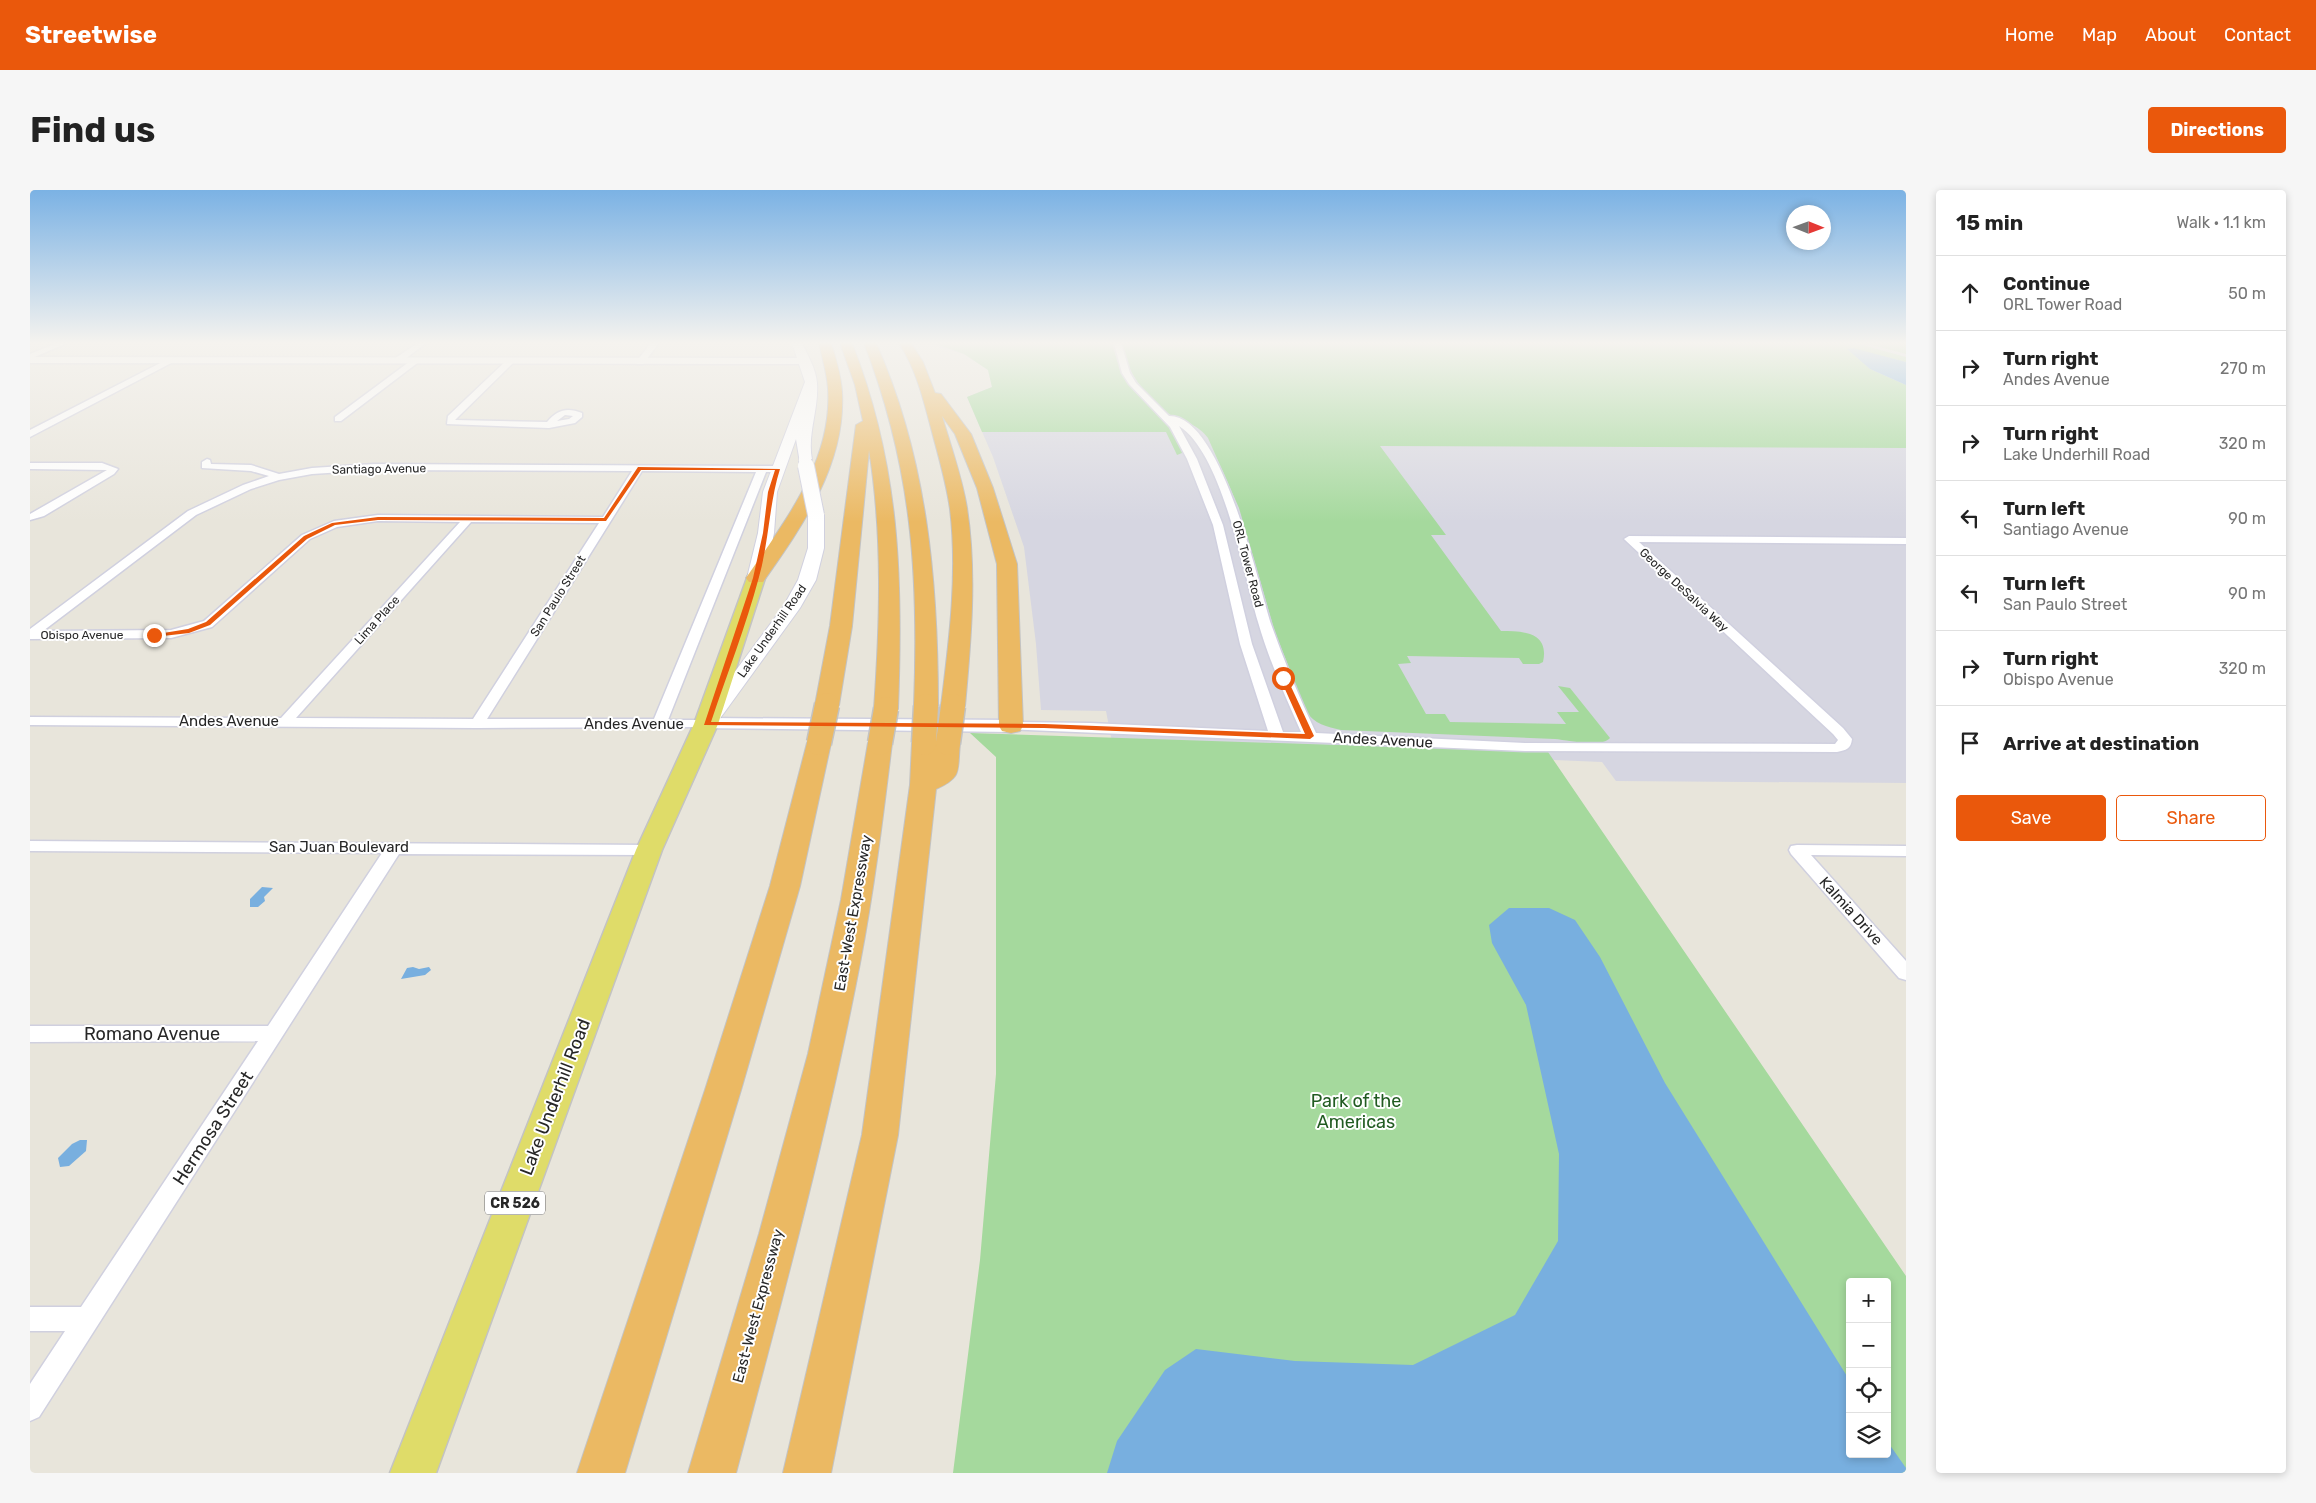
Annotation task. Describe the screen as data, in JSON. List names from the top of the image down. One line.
{"streets":{"highway":["East-West Expressway"],"main road":["Lake Underhill Road","CR 526"],"street":["Santiago Avenue","ORL Tower Road","George DeSalvia Way","San Paulo Street","Lima Place","Obispo Avenue","Andes Avenue","San Juan Boulevard","Kalmia Drive","Romano Avenue","Hermosa Street"]},"crossings":[["Santiago Avenue","San Paulo Street"],["Santiago Avenue","Lake Underhill Road"],["Santiago Avenue","Obispo Avenue"],["ORL Tower Road","Andes Avenue"],["George DeSalvia Way","Andes Avenue"],["San Paulo Street","Obispo Avenue"],["San Paulo Street","Andes Avenue"],["Lima Place","Obispo Avenue"],["Lima Place","Andes Avenue"],["Lake Underhill Road","Andes Avenue"],["Lake Underhill Road","San Juan Boulevard"],["San Juan Boulevard","Hermosa Street"],["Romano Avenue","Hermosa Street"]],"parks":["Park of the Americas"],"north":"right","page":{"header":"Streetwise","nav":["Home","Map","About","Contact"],"buttons":["Directions",["Save","Share"]],"title":"Find us","heading":["15 min","Walk · 1.1 km"],"list":[["Continue","ORL Tower Road","50 m"],["Turn right","Andes Avenue","270 m"],["Turn right","Lake Underhill Road","320 m"],["Turn left","Santiago Avenue","90 m"],["Turn left","San Paulo Street","90 m"],["Turn right","Obispo Avenue","320 m"],"Arrive at destination"],"map_buttons":["+","−"]}}
